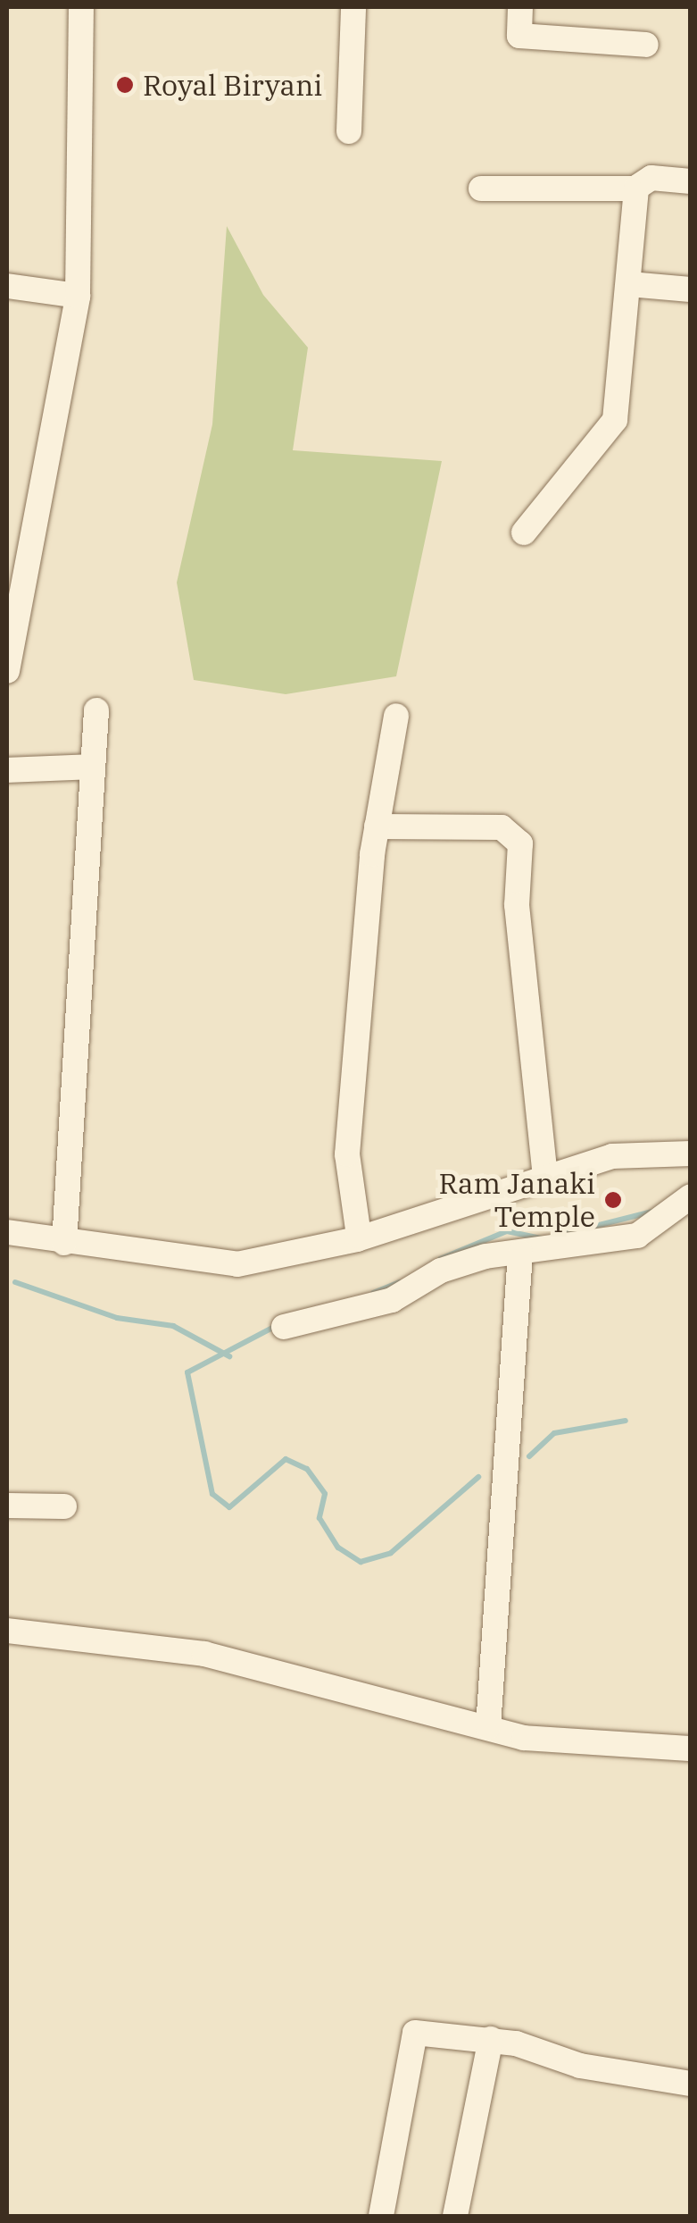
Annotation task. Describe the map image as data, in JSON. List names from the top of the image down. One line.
{"places":["Royal Biryani","Ram Janaki Temple"]}
